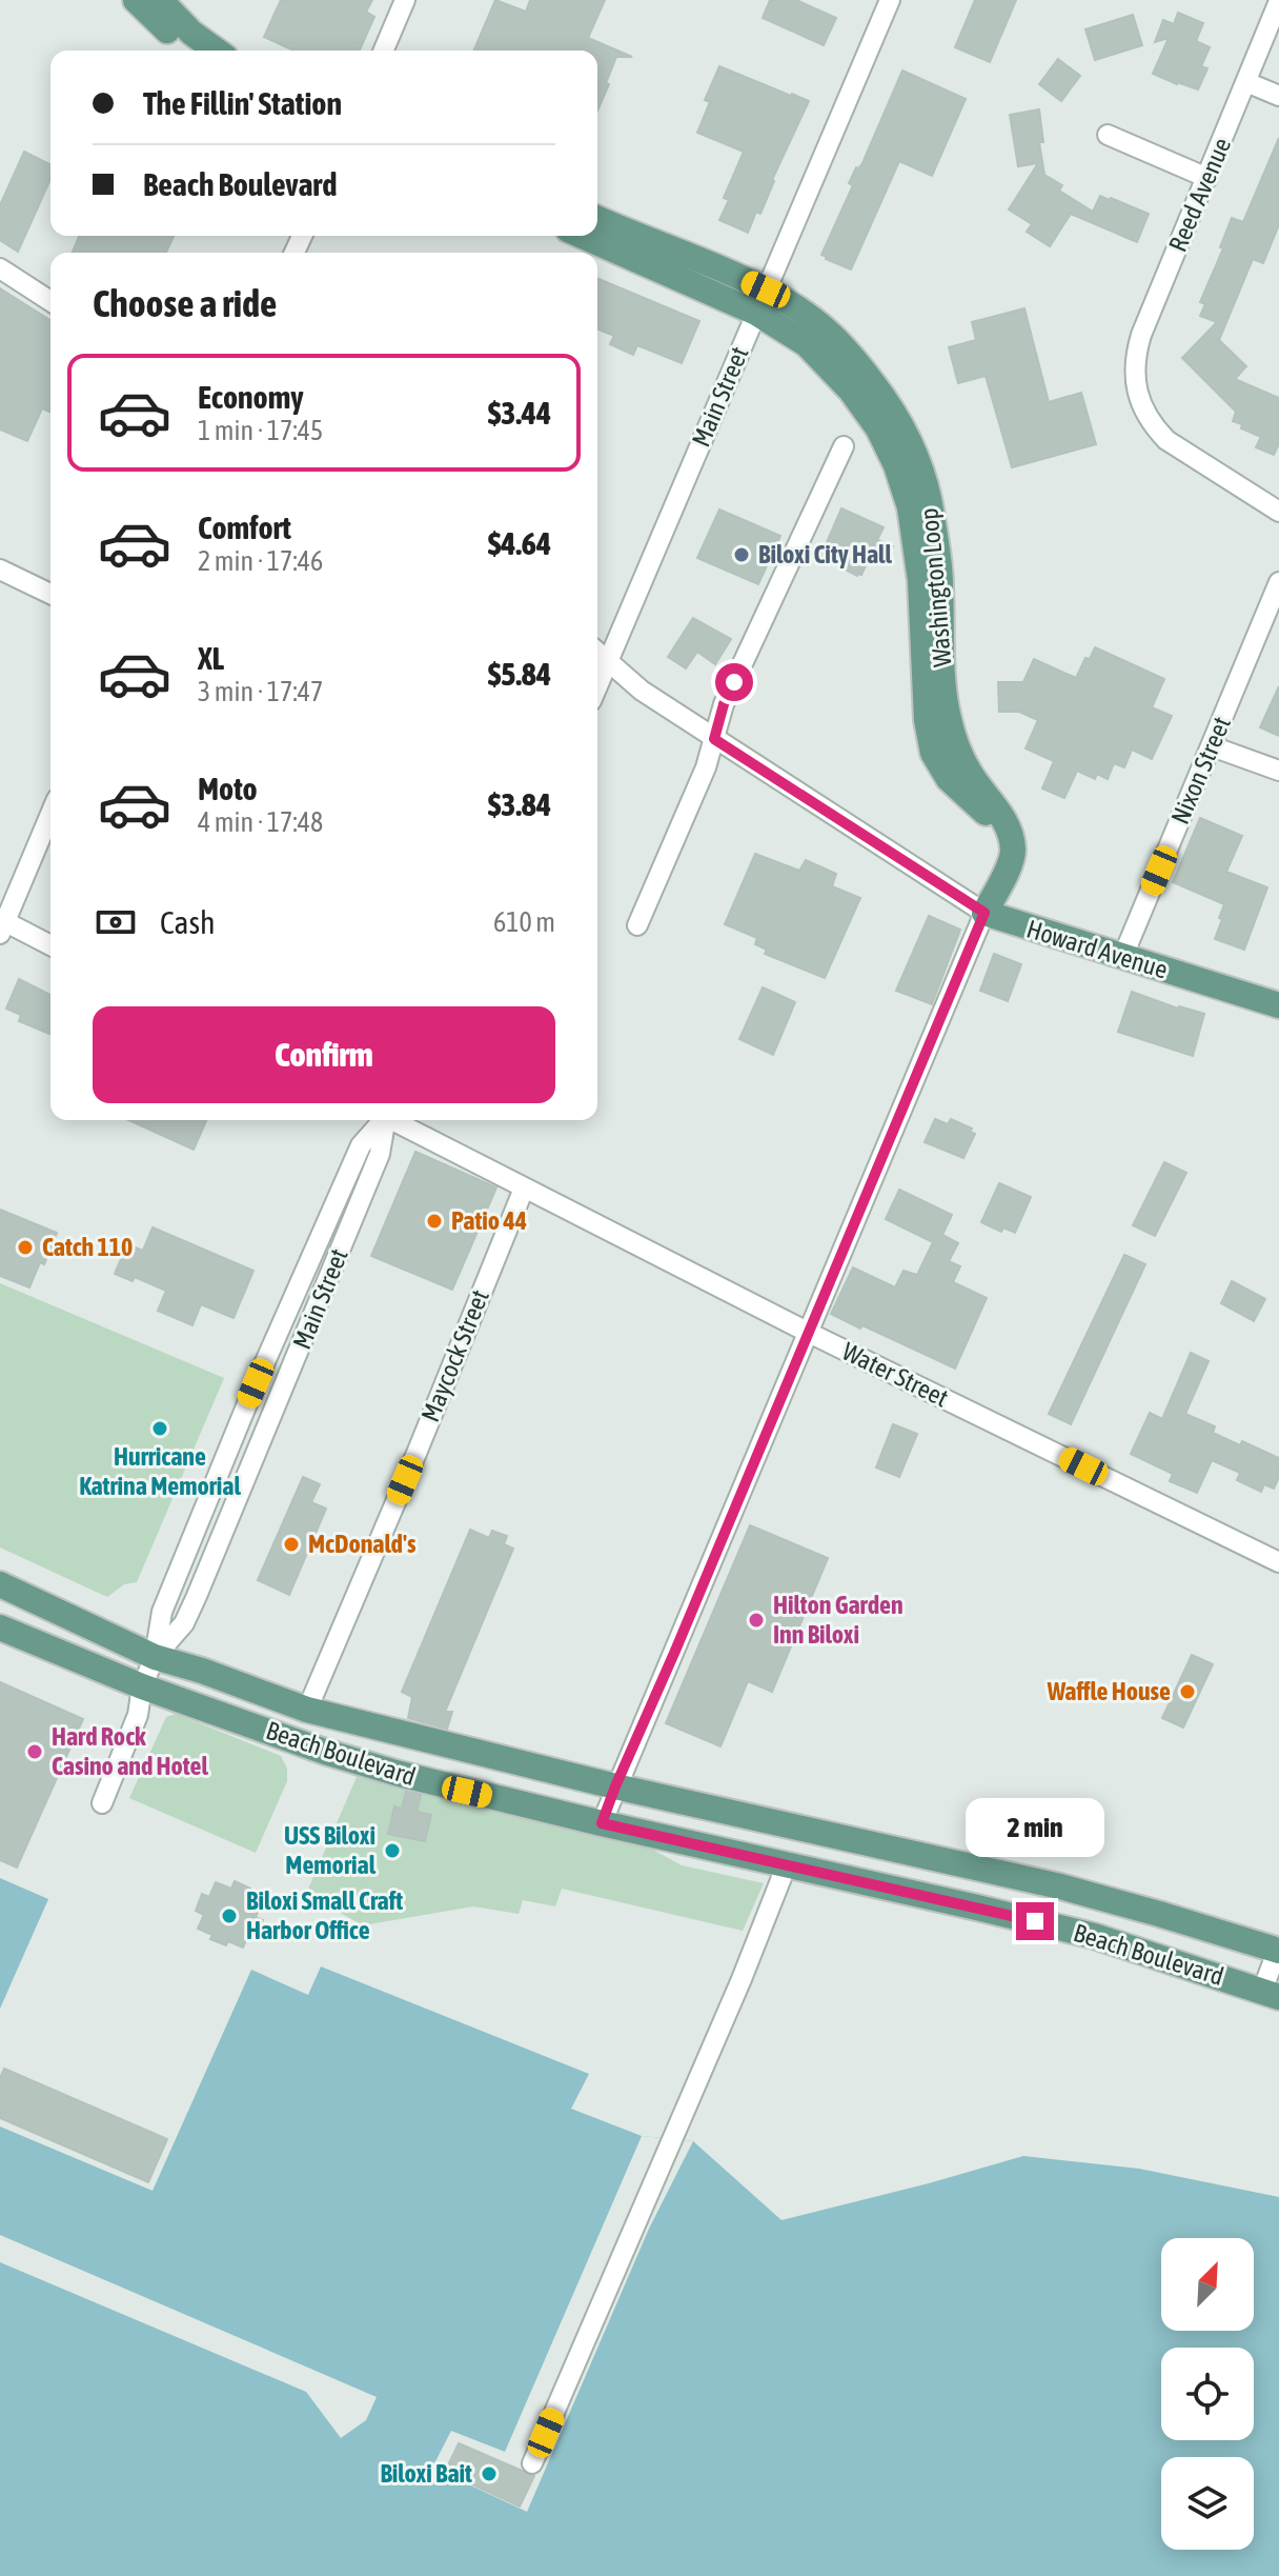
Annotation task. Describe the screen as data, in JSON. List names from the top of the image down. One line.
{"streets":{"main road":["Washington Loop","Howard Avenue","Beach Boulevard"],"street":["Reed Avenue","Main Street","Nixon Street","Maycock Street","Water Street"]},"crossings":[["Main Street","Washington Loop"],["Main Street","Howard Avenue"],["Main Street","Beach Boulevard"],["Nixon Street","Howard Avenue"],["Maycock Street","Water Street"],["Maycock Street","Beach Boulevard"]],"places":["Biloxi City Hall","Patio 44","Catch 110","Hurricane Katrina Memorial","McDonald's","Hilton Garden Inn Biloxi","Waffle House","Hard Rock Casino and Hotel","USS Biloxi Memorial","Biloxi Small Craft Harbor Office","Biloxi Bait"],"north":"top right","page":{"banner":["The Fillin' Station","Beach Boulevard"],"heading":"Choose a ride","list":[{"name":"Economy","note":"1 min · 17:45","value":"$3.44"},{"name":"Comfort","note":"2 min · 17:46","value":"$4.64"},{"name":"XL","note":"3 min · 17:47","value":"$5.84"},{"name":"Moto","note":"4 min · 17:48","value":"$3.84"}],"pay":["Cash","610 m"],"buttons":"Confirm","bubble":"2 min"}}
